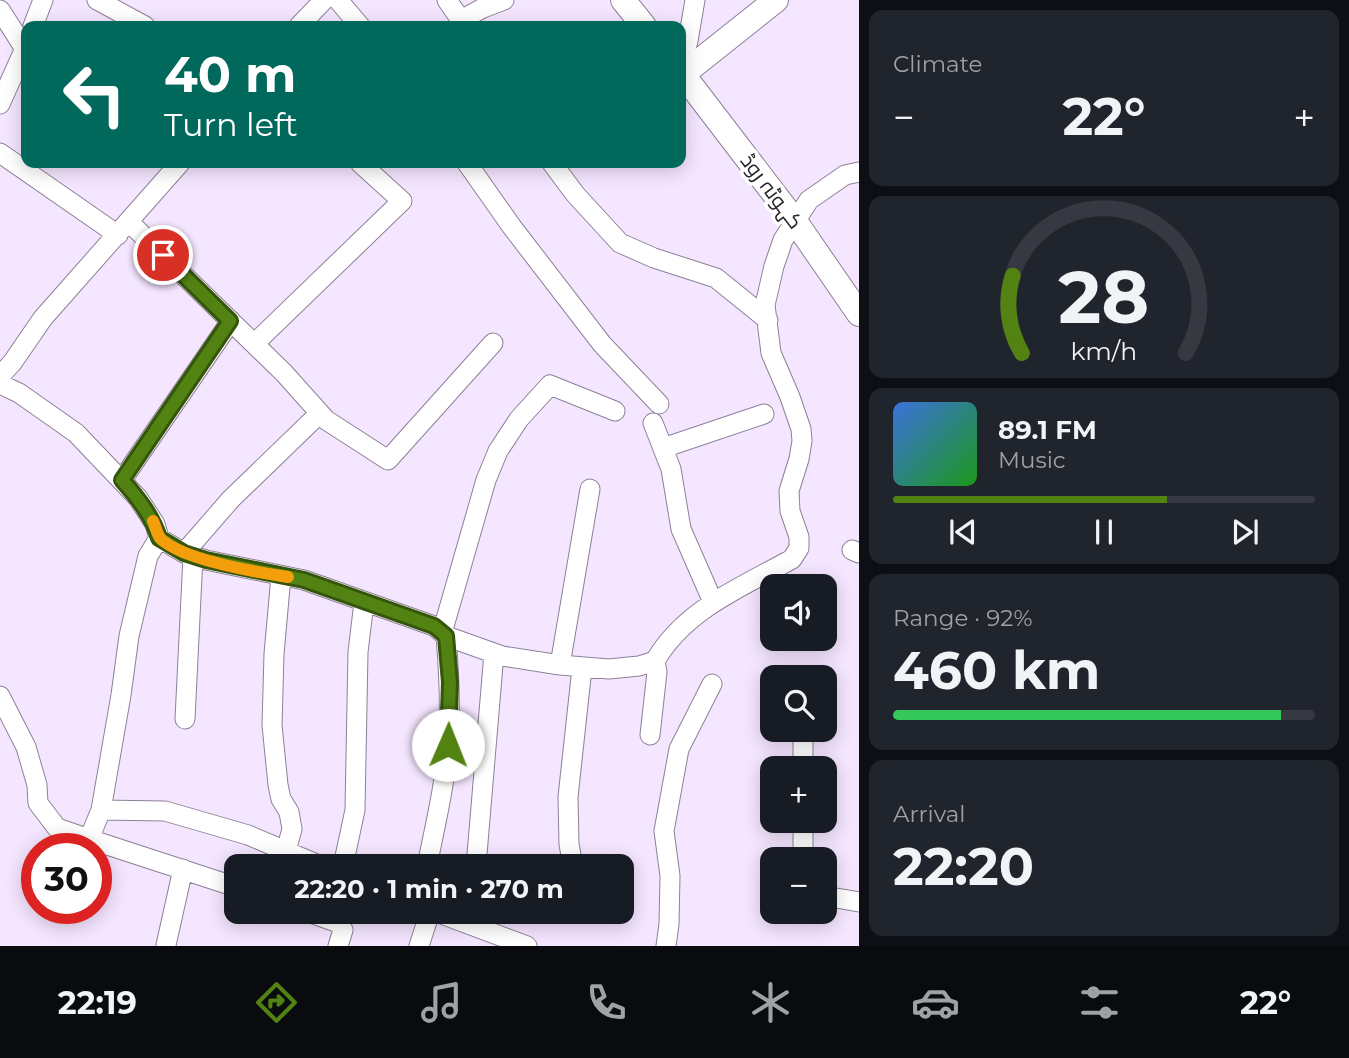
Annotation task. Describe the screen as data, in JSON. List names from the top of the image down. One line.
{"streets":{"main road":["کہوٹہ روڈ"]},"page":{"tile":["Climate",["Range · 92%","460 km"],["Arrival","22:20"]],"turn":["40 m","Turn left"],"heat":["−","22°","+"],"song":["89.1 FM","Music"],"map_buttons":["+","−"],"limit":"30","trip":"22:20 · 1 min · 270 m","tabs":["22:19","22°"],"gauge":["28","km/h"]}}
